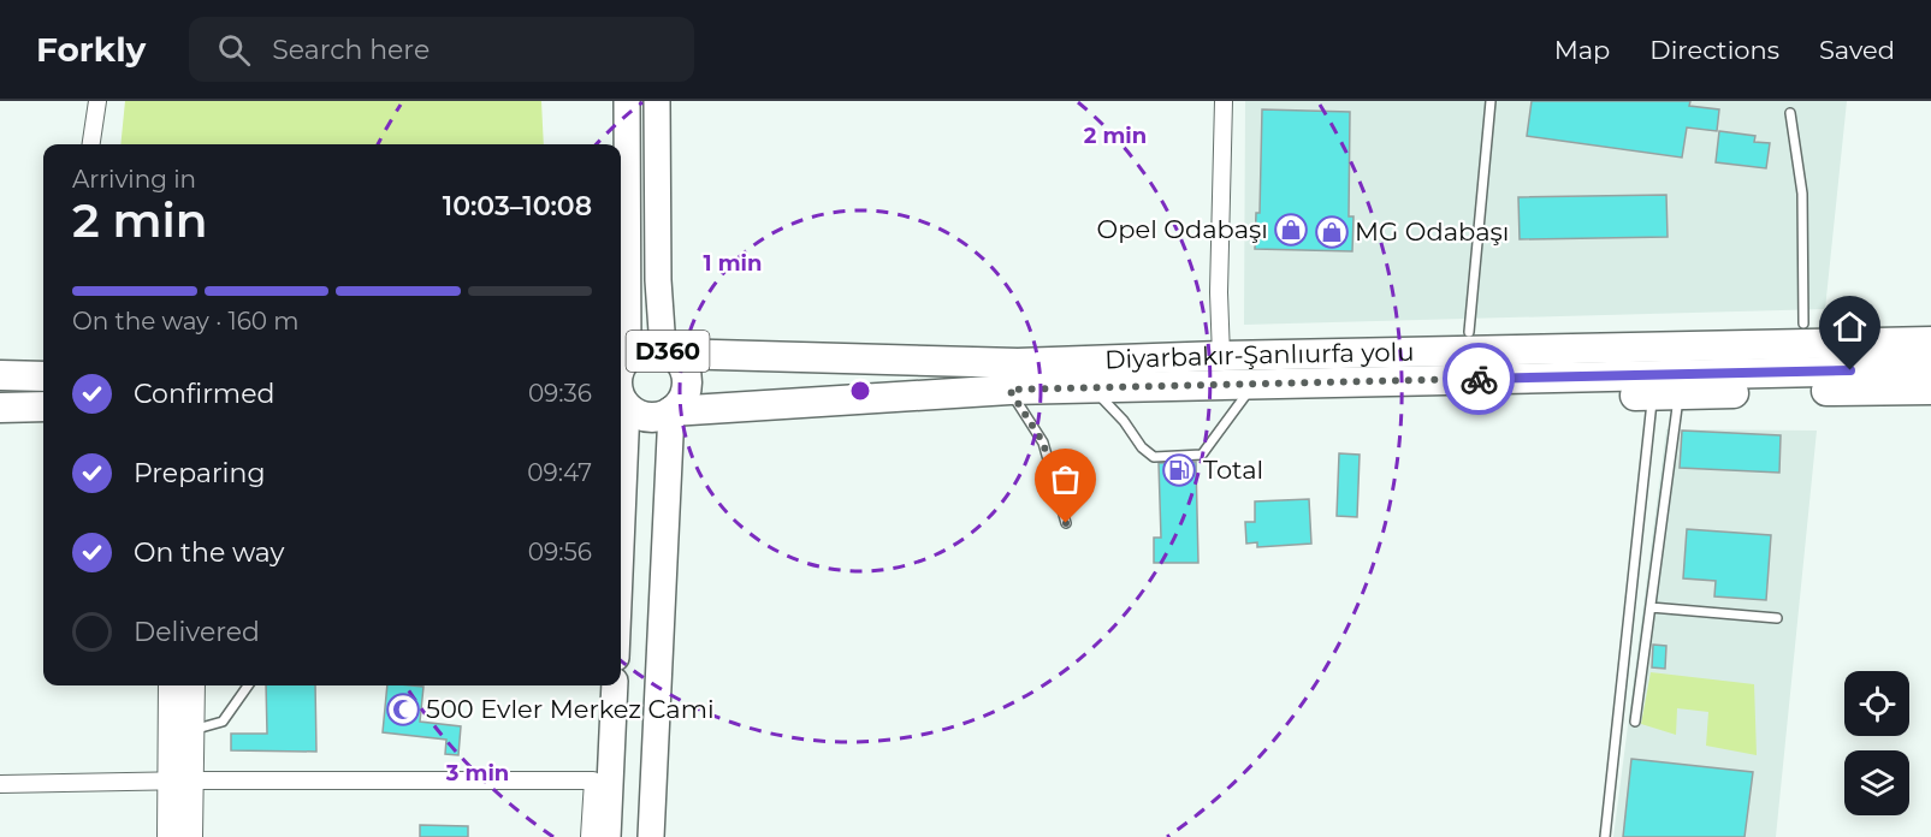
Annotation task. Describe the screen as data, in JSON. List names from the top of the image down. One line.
{"streets":{"highway":["D360","Diyarbakır-Şanlıurfa yolu"]},"crossings":[["D360","Diyarbakır-Şanlıurfa yolu"]],"places":{"shop":["Opel Odabaşı","MG Odabaşı"],"fuel station":["Total"],"mosque":["500 Evler Merkez Cami"]},"page":{"header":"Forkly","search":"Search here","nav":["Map","Directions","Saved"],"heading":["2 min","Arriving in","10:03–10:08"],"bar":"On the way · 160 m","list":[["Confirmed","09:36"],["Preparing","09:47"],["On the way","09:56"],"Delivered"]},"rings":["2 min","1 min","3 min"]}
